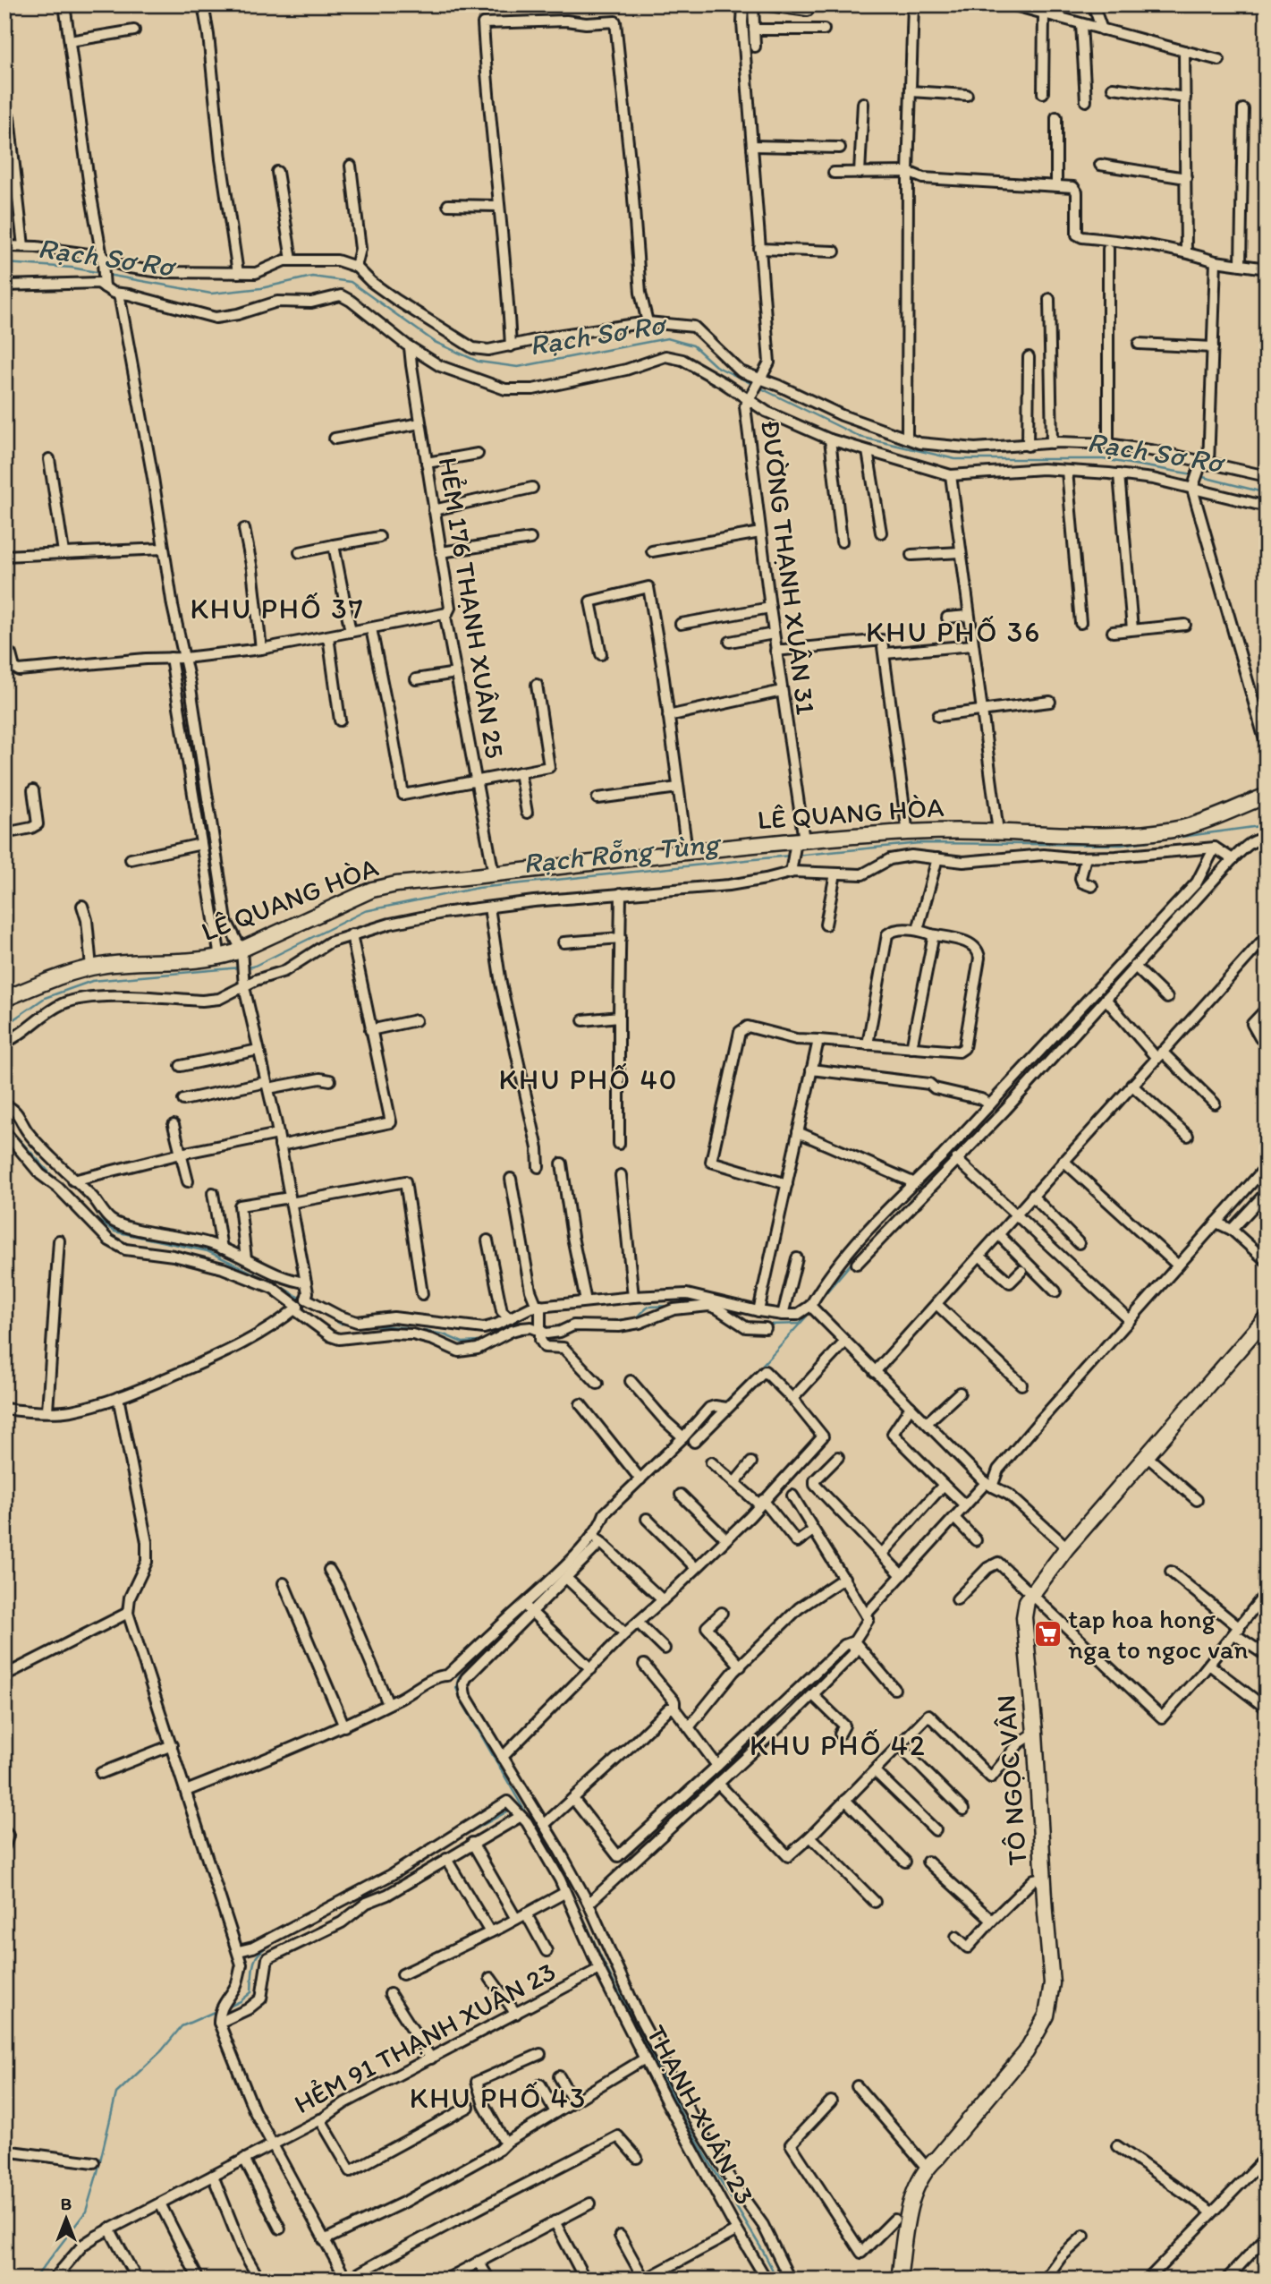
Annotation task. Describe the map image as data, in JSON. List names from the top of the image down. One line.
{"streets":{"street":["ĐƯỜNG THẠNH XUÂN 31","HẺM 176 THẠNH XUÂN 25","LÊ QUANG HÒA","TÔ NGỌC VÂN","HẺM 91 THẠNH XUÂN 23","THẠNH XUÂN 23"]},"crossings":[["ĐƯỜNG THẠNH XUÂN 31","LÊ QUANG HÒA"],["HẺM 176 THẠNH XUÂN 25","LÊ QUANG HÒA"],["HẺM 91 THẠNH XUÂN 23","THẠNH XUÂN 23"]],"districts":["KHU PHỐ 37","KHU PHỐ 36","KHU PHỐ 40","KHU PHỐ 42","KHU PHỐ 43"],"water":["Rạch Sơ Rơ","Rạch Rỗng Tùng"],"places":{"supermarket":["tap hoa hong nga to ngoc van"]},"north":"top"}
